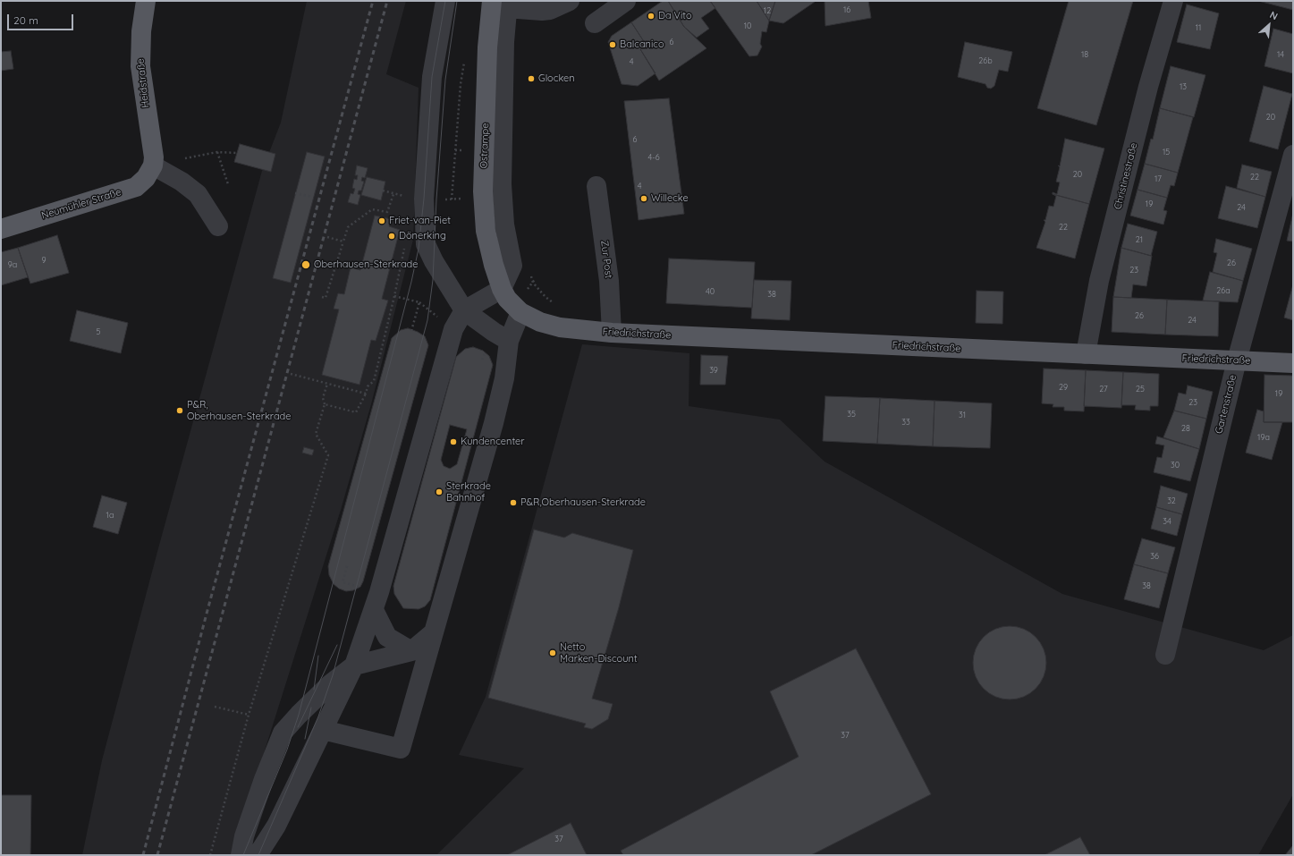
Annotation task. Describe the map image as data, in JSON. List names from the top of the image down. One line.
{"streets":{"main road":["Heidstraße","Ostrampe","Neumühler Straße","Friedrichstraße"],"street":["Christinestraße","Zur Post","Gartenstraße"]},"crossings":[["Heidstraße","Neumühler Straße"],["Ostrampe","Friedrichstraße"],["Christinestraße","Friedrichstraße"],["Zur Post","Friedrichstraße"],["Friedrichstraße","Gartenstraße"]],"places":["Da Vito","Balcanico","Glocken","Willecke","Friet-van-Piet","Dönerking","Oberhausen-Sterkrade","P&R, Oberhausen-Sterkrade","Kundencenter","Sterkrade Bahnhof","P&R,Oberhausen-Sterkrade","Netto Marken-Discount"],"house_numbers":["16","12","10","11","6","18","14","26b","4","13","20","6","15","4-6","20","22","17","4","19","24","22","21","9","26","9a","23","26a","40","38","26","24","5","39","29","27","25","19","23","35","31","33","28","19a","30","32","1a","34","36","38","37","37"],"scale_bar":"20 m","north":"top right"}
